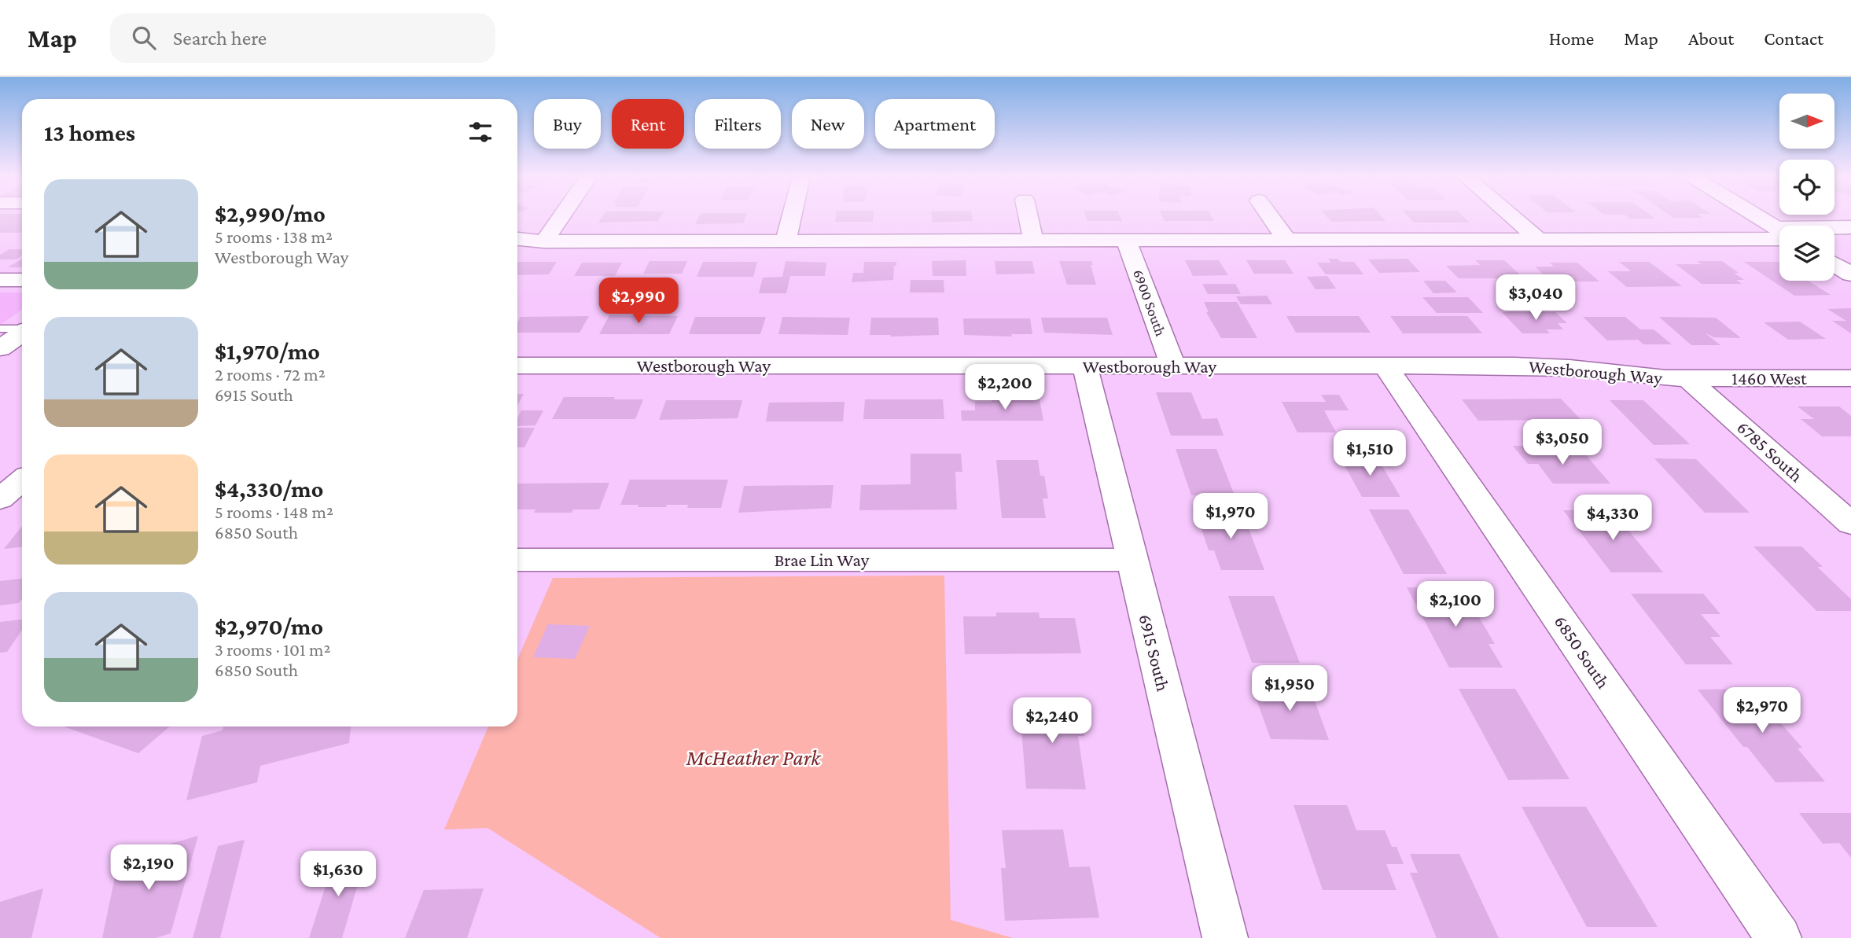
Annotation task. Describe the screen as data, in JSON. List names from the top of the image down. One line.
{"streets":{"street":["6900 South","Westborough Way","1460 West","6785 South","Brae Lin Way","6850 South","6915 South"]},"crossings":[["6900 South","Westborough Way"],["Westborough Way","1460 West"],["Westborough Way","6785 South"],["Westborough Way","6850 South"],["Westborough Way","6915 South"],["1460 West","6785 South"],["Brae Lin Way","6915 South"]],"parks":["McHeather Park"],"north":"right","page":{"header":"Map","search":"Search here","nav":["Home","Map","About","Contact"],"chip":["Buy","Rent","Filters","New","Apartment"],"heading":"13 homes","list":[{"name":"$2,990/mo","note":"5 rooms · 138 m² · Westborough Way"},{"name":"$1,970/mo","note":"2 rooms · 72 m² · 6915 South"},{"name":"$4,330/mo","note":"5 rooms · 148 m² · 6850 South"},{"name":"$2,970/mo","note":"3 rooms · 101 m² · 6850 South"}],"price":["$3,040","$2,990","$2,200","$3,050","$1,510","$1,970","$4,330","$2,100","$1,950","$2,970","$2,240","$2,190","$1,630"]}}
